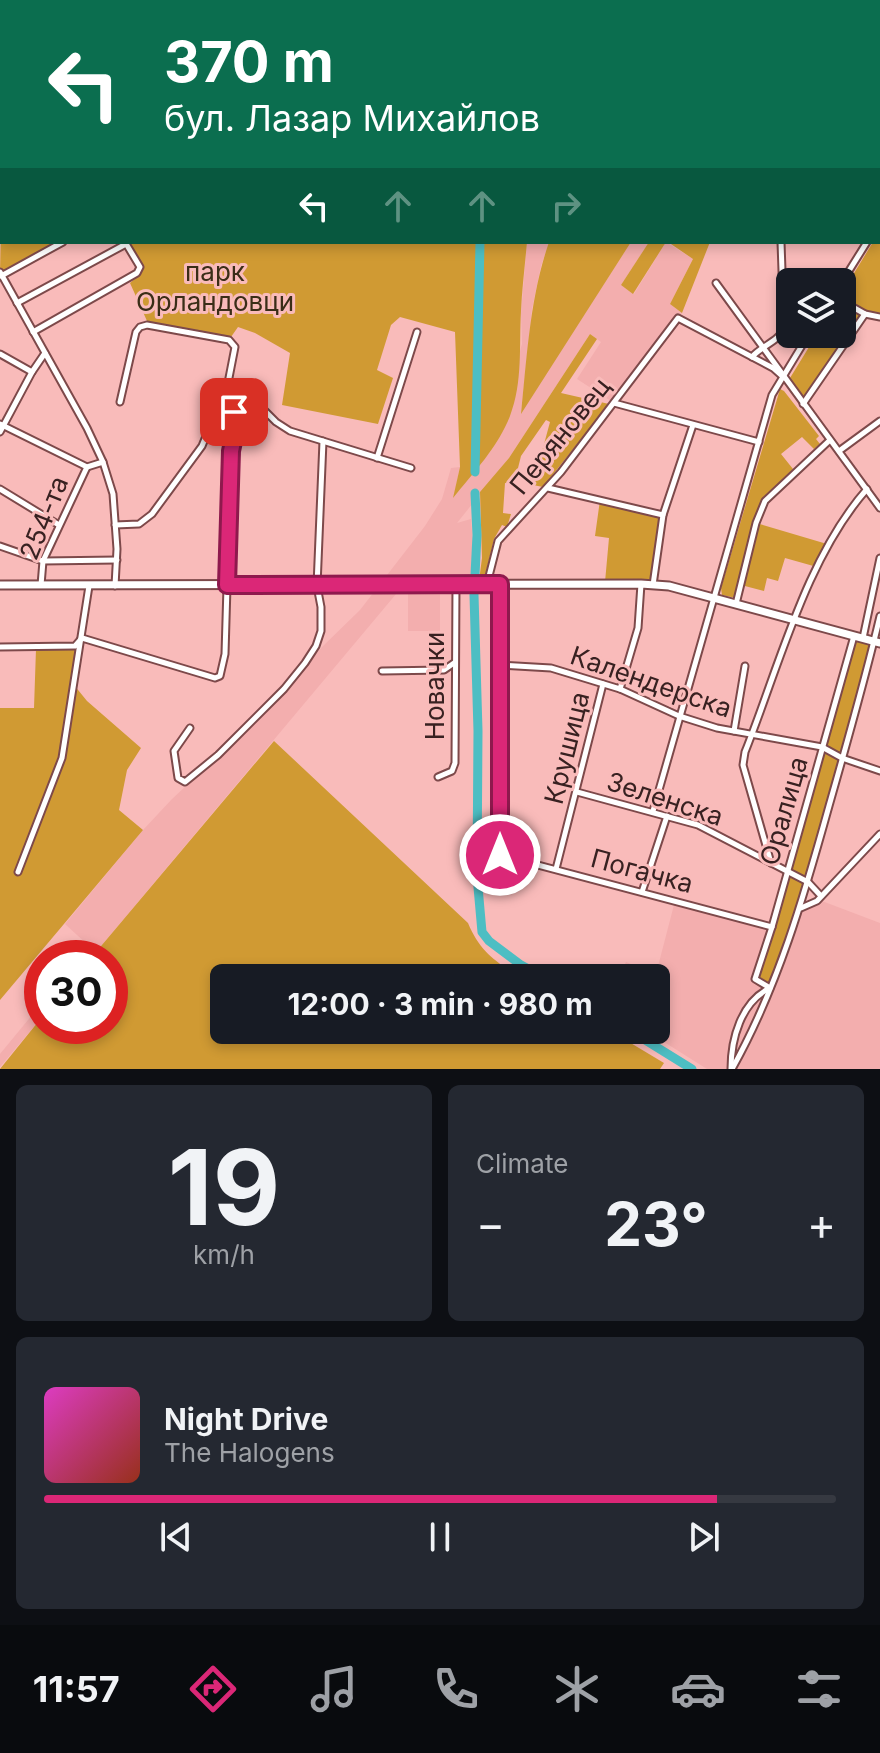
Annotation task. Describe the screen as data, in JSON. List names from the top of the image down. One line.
{"streets":{"street":["Перяновец","254-та","Календерска","Новачки","Крушица","Зеленска","Оралица","Погачка"]},"crossings":[["Календерска","Крушица"],["Календерска","Оралица"],["Календерска","Погачка"],["Крушица","Зеленска"],["Крушица","Погачка"],["Зеленска","Оралица"],["Оралица","Погачка"]],"parks":["парк Орландовци"],"page":{"turn":["370 m","бул. Лазар Михайлов"],"limit":"30","trip":"12:00 · 3 min · 980 m","tile":[["19","km/h"],"Climate"],"heat":["−","23°","+"],"song":["Night Drive","The Halogens"],"tabs":"11:57"}}
